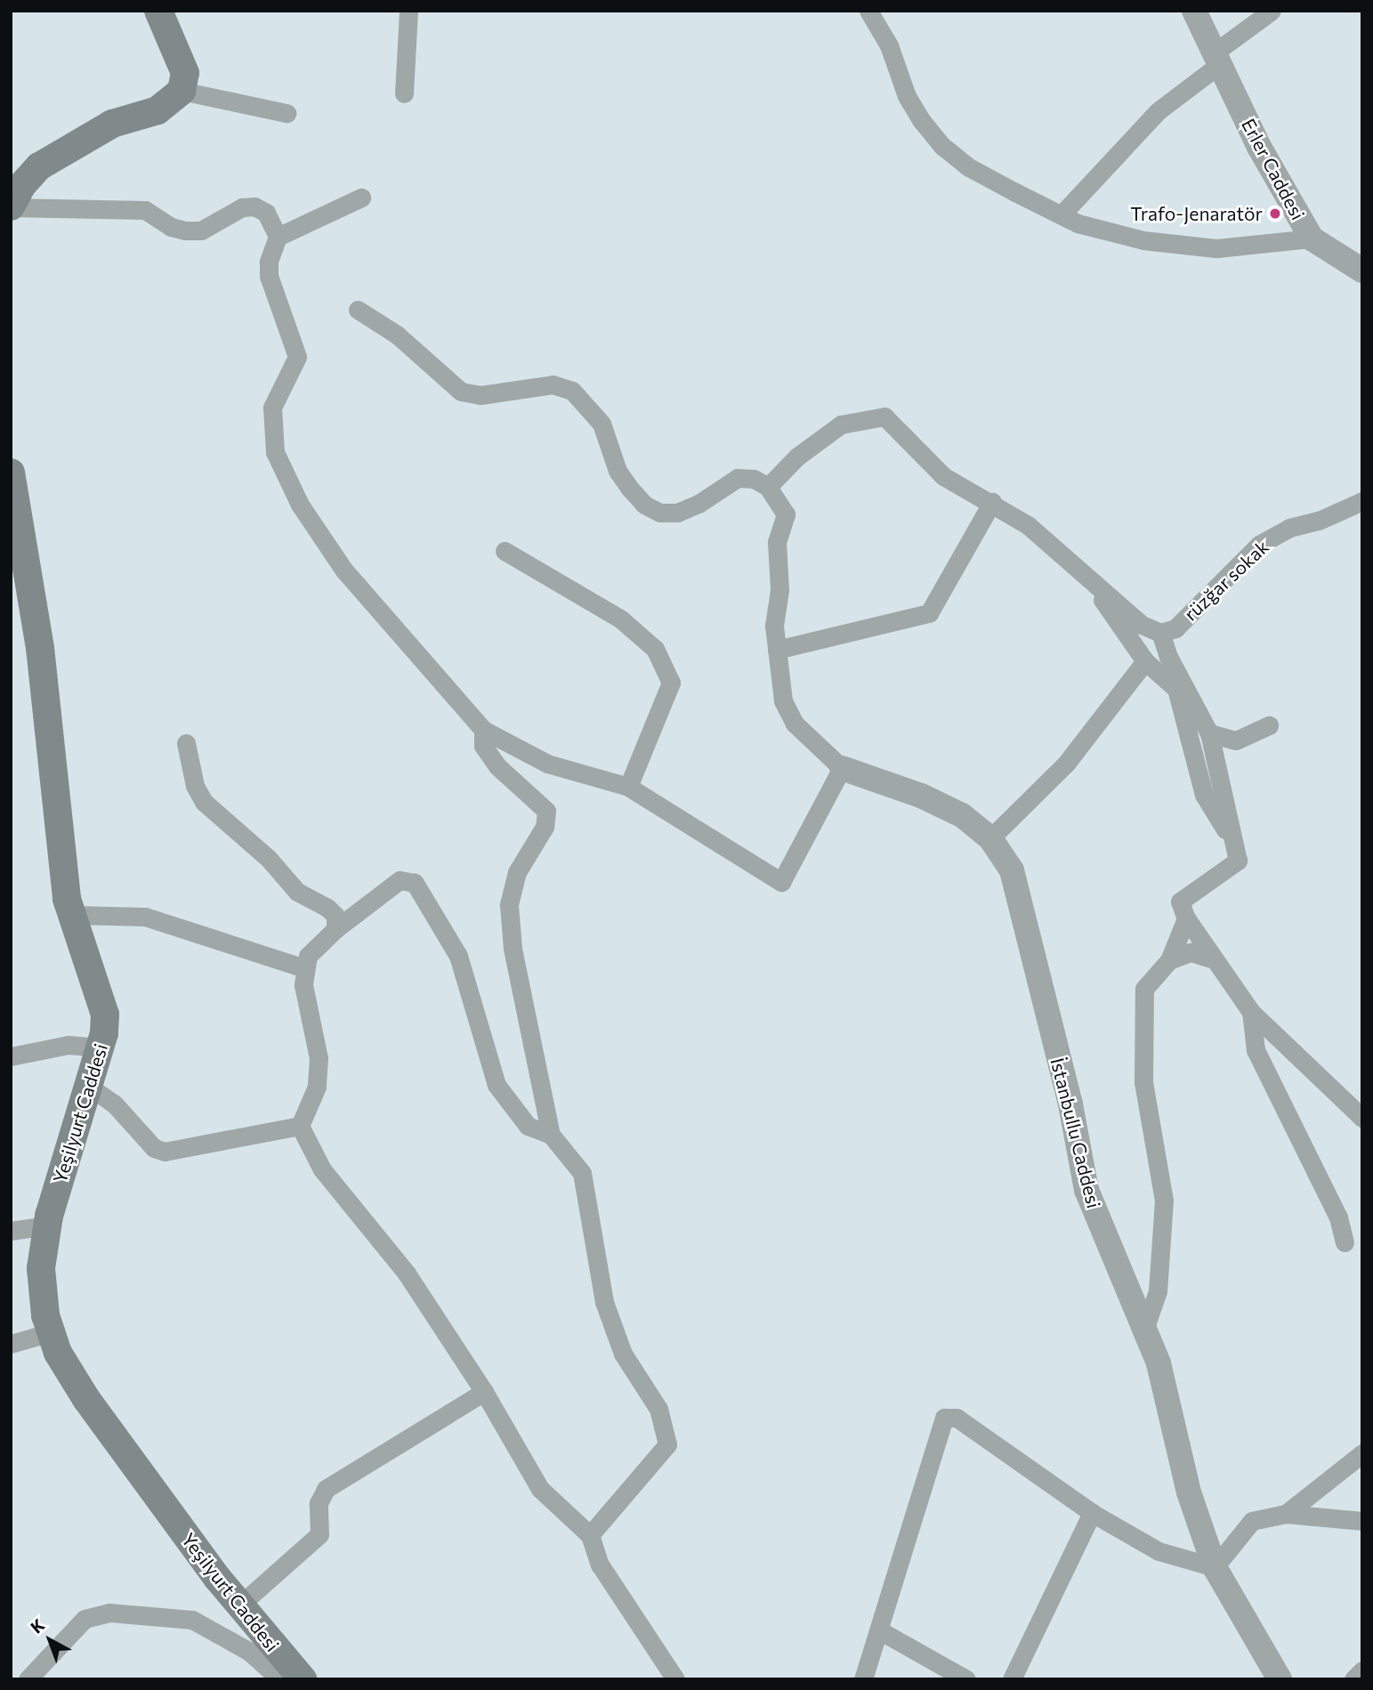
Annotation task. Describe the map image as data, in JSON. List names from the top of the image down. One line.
{"streets":{"main road":["Yeşilyurt Caddesi"],"street":["Erler Caddesi","rüzğar sokak","İstanbullu Caddesi"]},"places":["Trafo-Jenaratör"],"north":"top left"}
